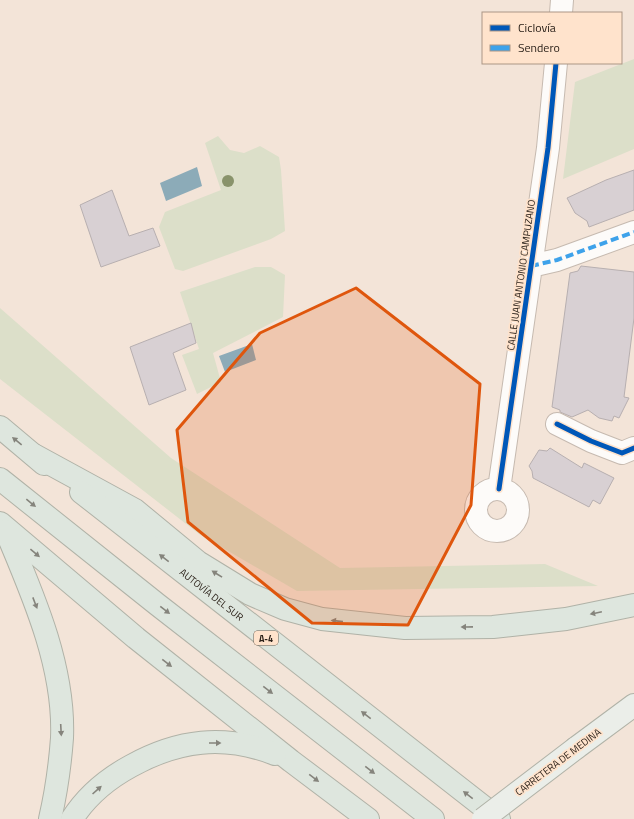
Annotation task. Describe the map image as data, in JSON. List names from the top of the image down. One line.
{"streets":{"highway":["AUTOVÍA DEL SUR","A-4"],"main road":["CARRETERA DE MEDINA"],"street":["CALLE JUAN ANTONIO CAMPUZANO"]},"legend":["Ciclovía","Sendero"]}
